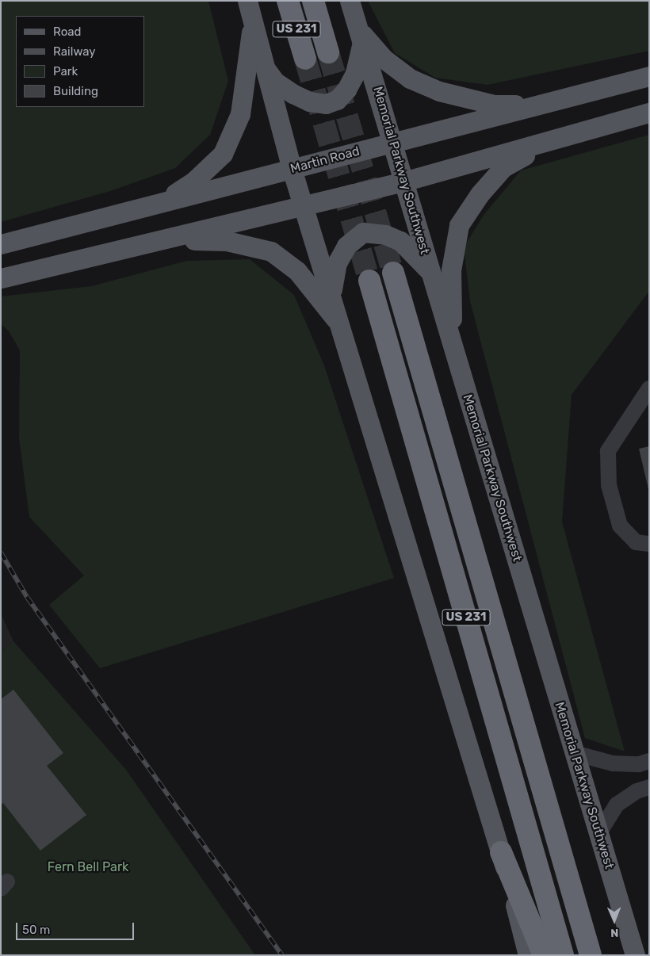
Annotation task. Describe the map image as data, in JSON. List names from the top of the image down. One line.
{"streets":{"highway":["US 231"],"main road":["Martin Road","Memorial Parkway Southwest"]},"crossings":[["Martin Road","Memorial Parkway Southwest"]],"parks":["Fern Bell Park"],"legend":["Road","Railway","Park","Building"],"scale_bar":"50 m","north":"bottom"}
